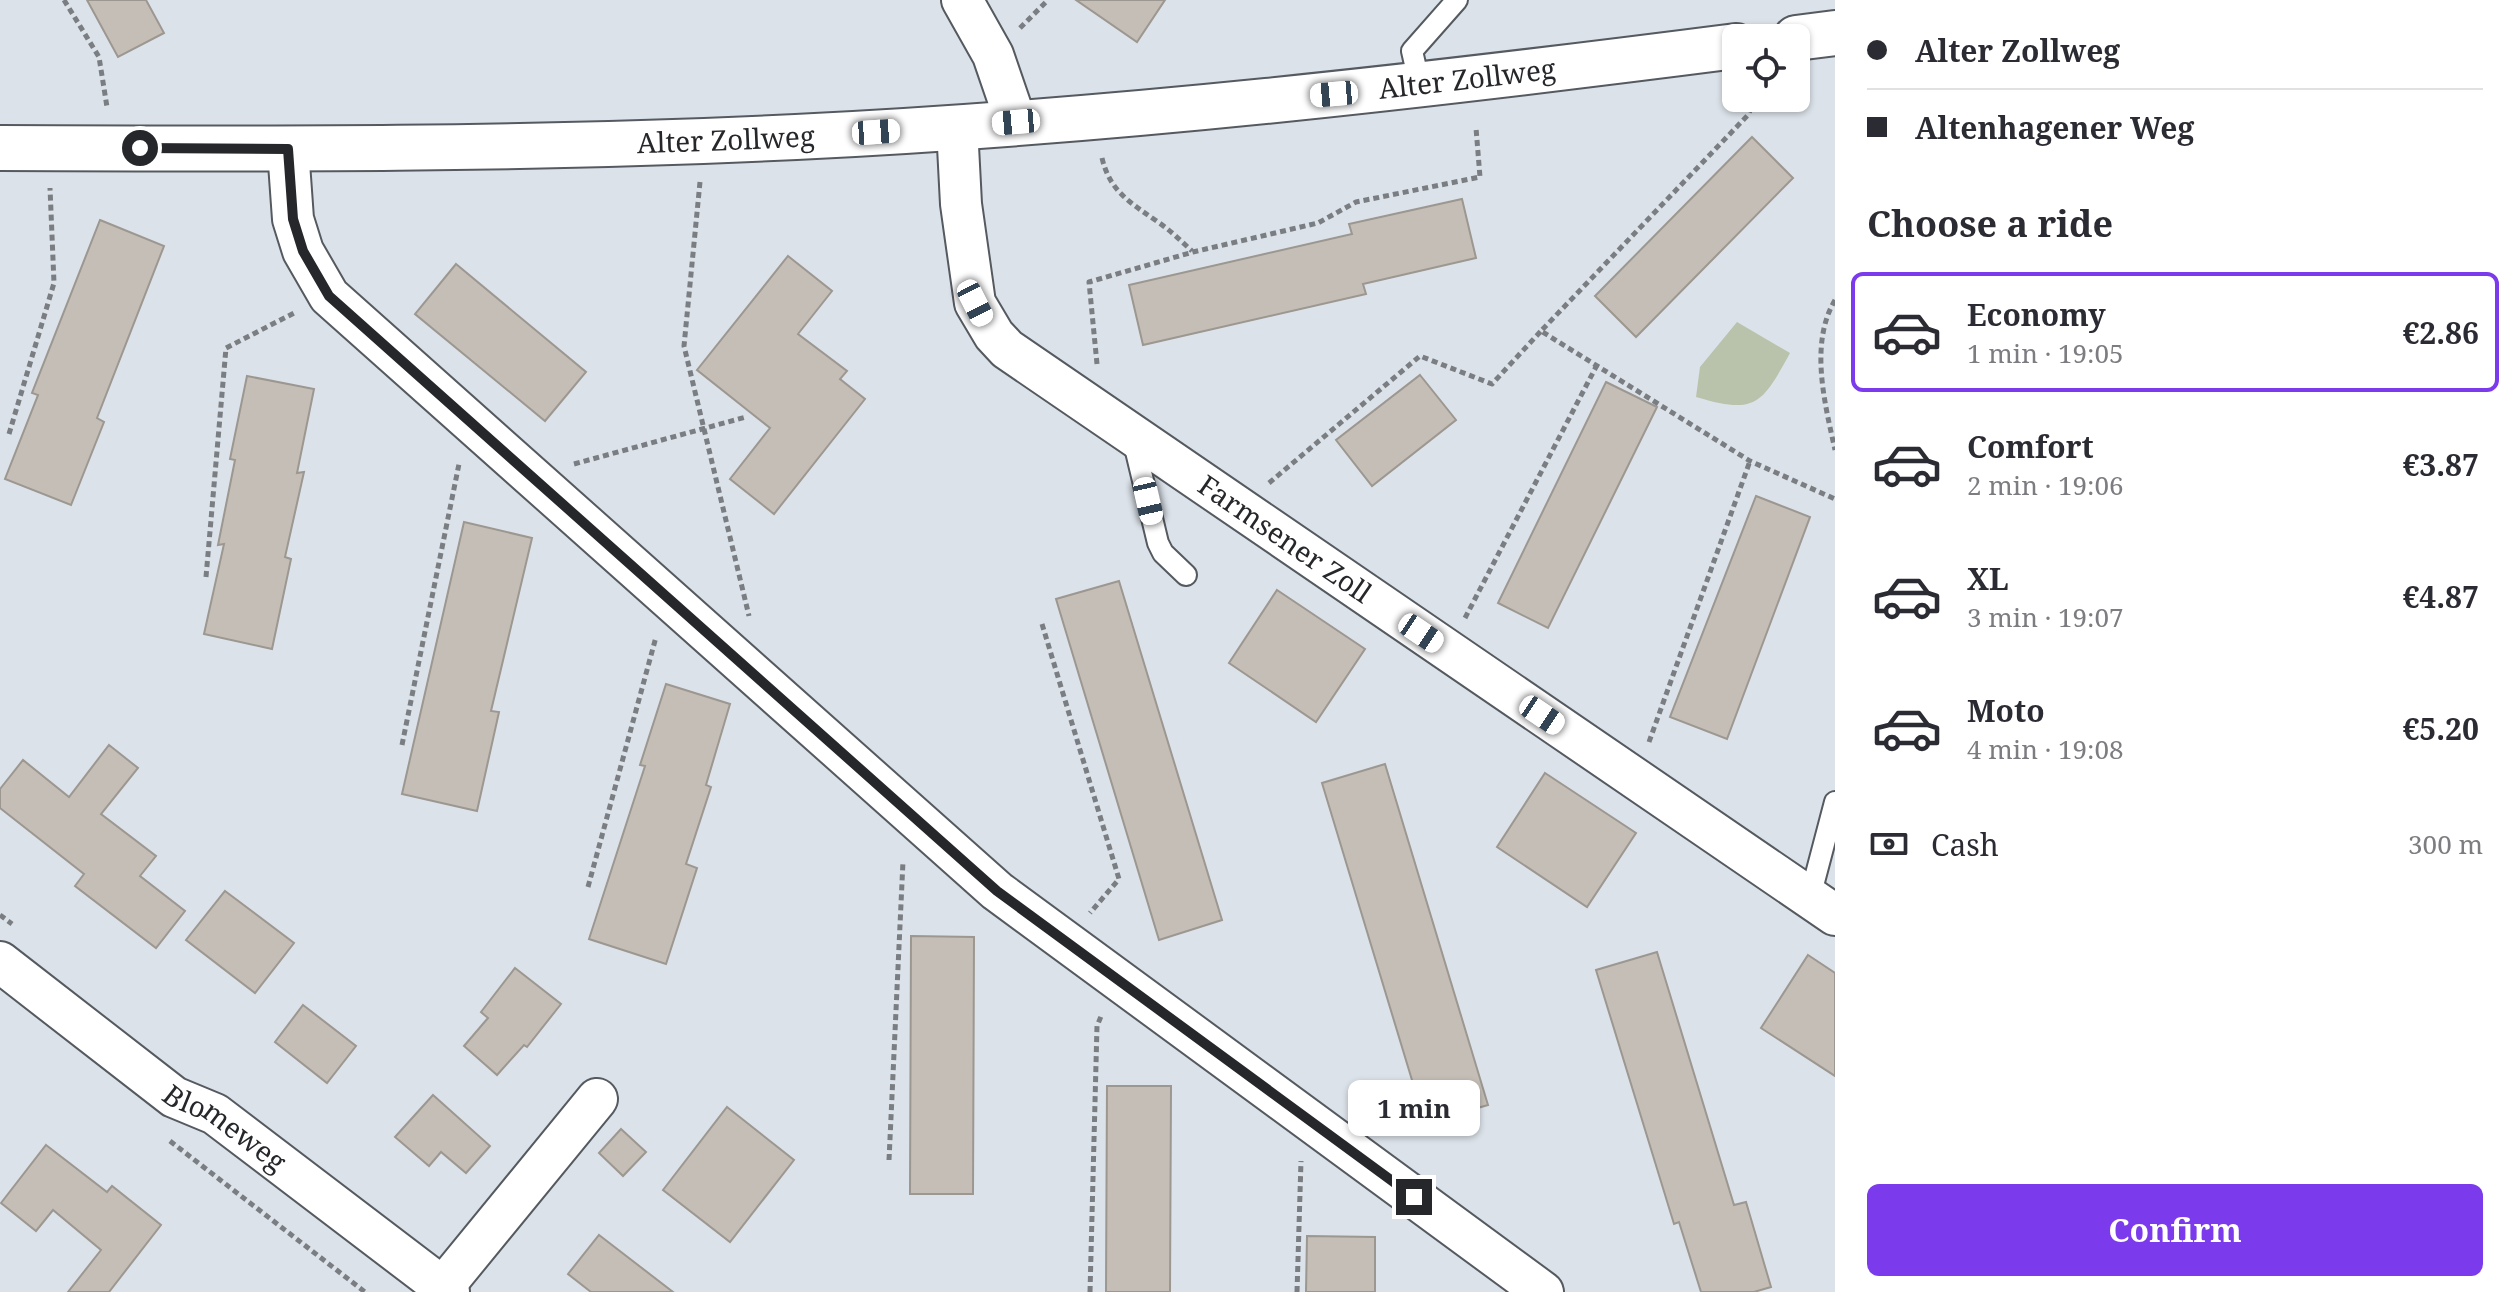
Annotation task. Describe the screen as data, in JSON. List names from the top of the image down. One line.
{"streets":{"street":["Alter Zollweg","Farmsener Zoll","Blomeweg"]},"crossings":[["Alter Zollweg","Farmsener Zoll"]],"page":{"banner":["Alter Zollweg","Altenhagener Weg"],"heading":"Choose a ride","list":[{"name":"Economy","note":"1 min · 19:05","value":"€2.86"},{"name":"Comfort","note":"2 min · 19:06","value":"€3.87"},{"name":"XL","note":"3 min · 19:07","value":"€4.87"},{"name":"Moto","note":"4 min · 19:08","value":"€5.20"}],"pay":["Cash","300 m"],"bubble":"1 min","buttons":"Confirm"}}
